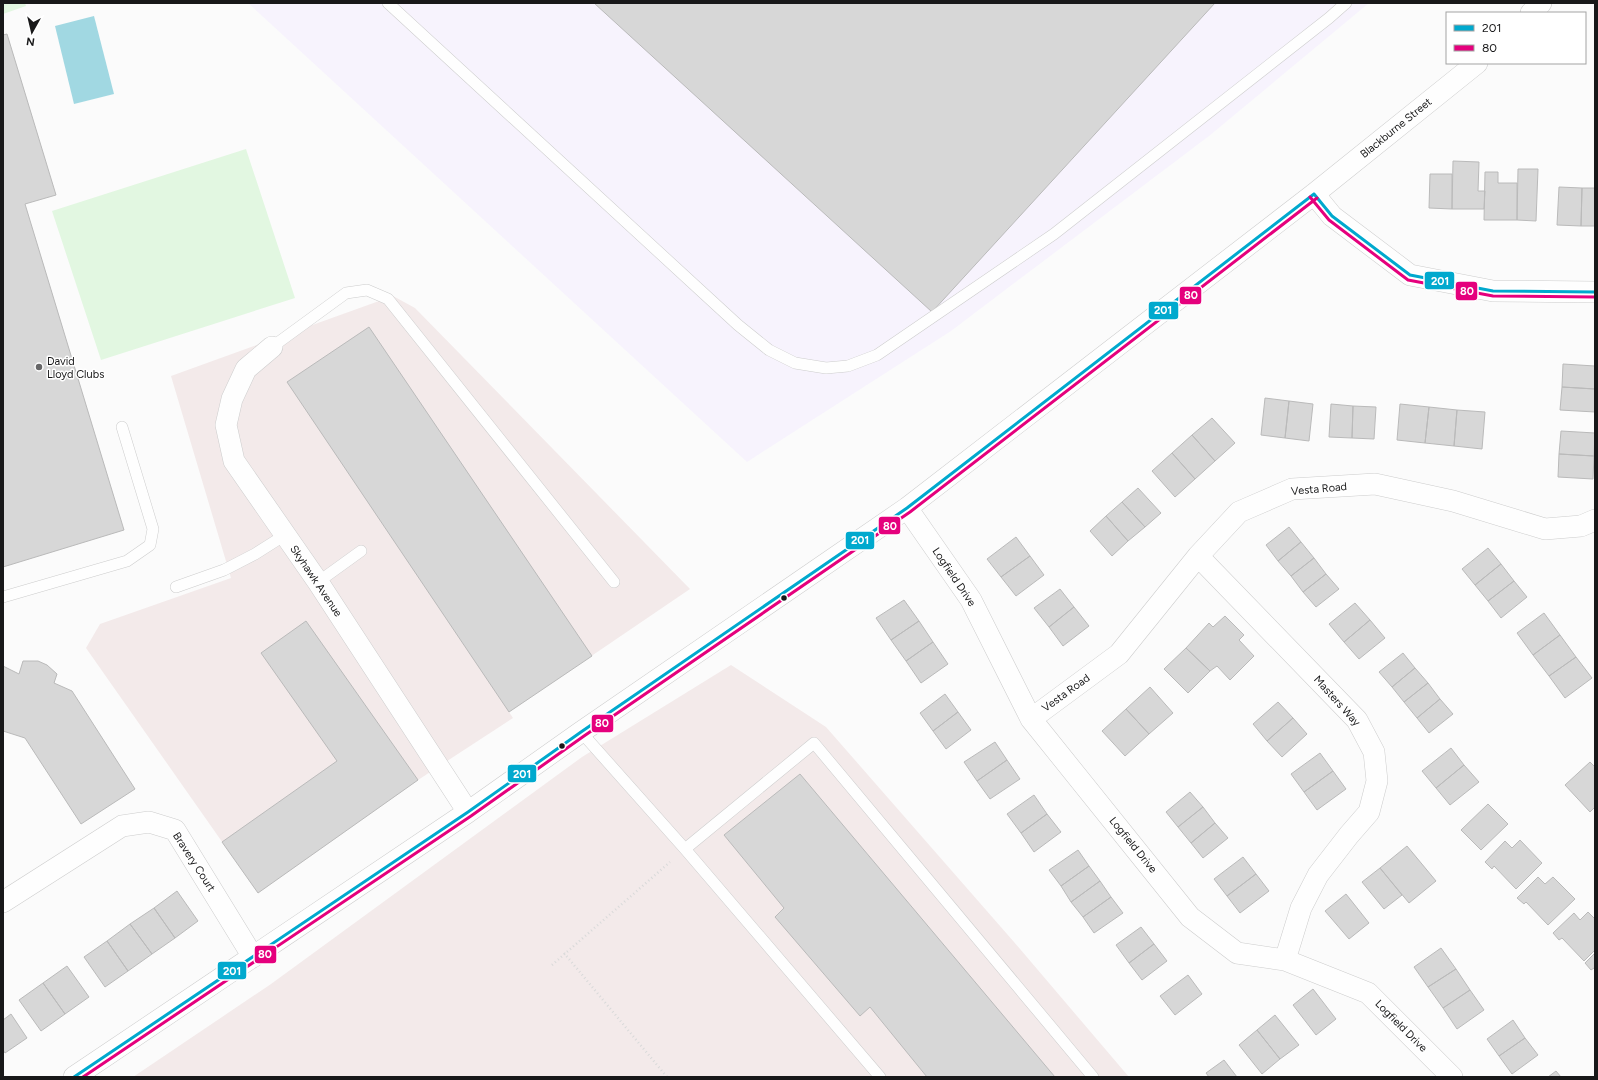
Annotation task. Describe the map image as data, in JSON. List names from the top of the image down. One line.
{"streets":{"street":["Blackburne Street","Vesta Road","Logfield Drive","Skyhawk Avenue","Masters Way","Bravery Court"]},"crossings":[["Blackburne Street","Logfield Drive"],["Blackburne Street","Skyhawk Avenue"],["Blackburne Street","Bravery Court"],["Vesta Road","Logfield Drive"],["Vesta Road","Masters Way"],["Logfield Drive","Masters Way"]],"places":["David Lloyd Clubs"],"lines":["transit line 201","transit line 80"],"legend":["201","80"],"north":"bottom"}
